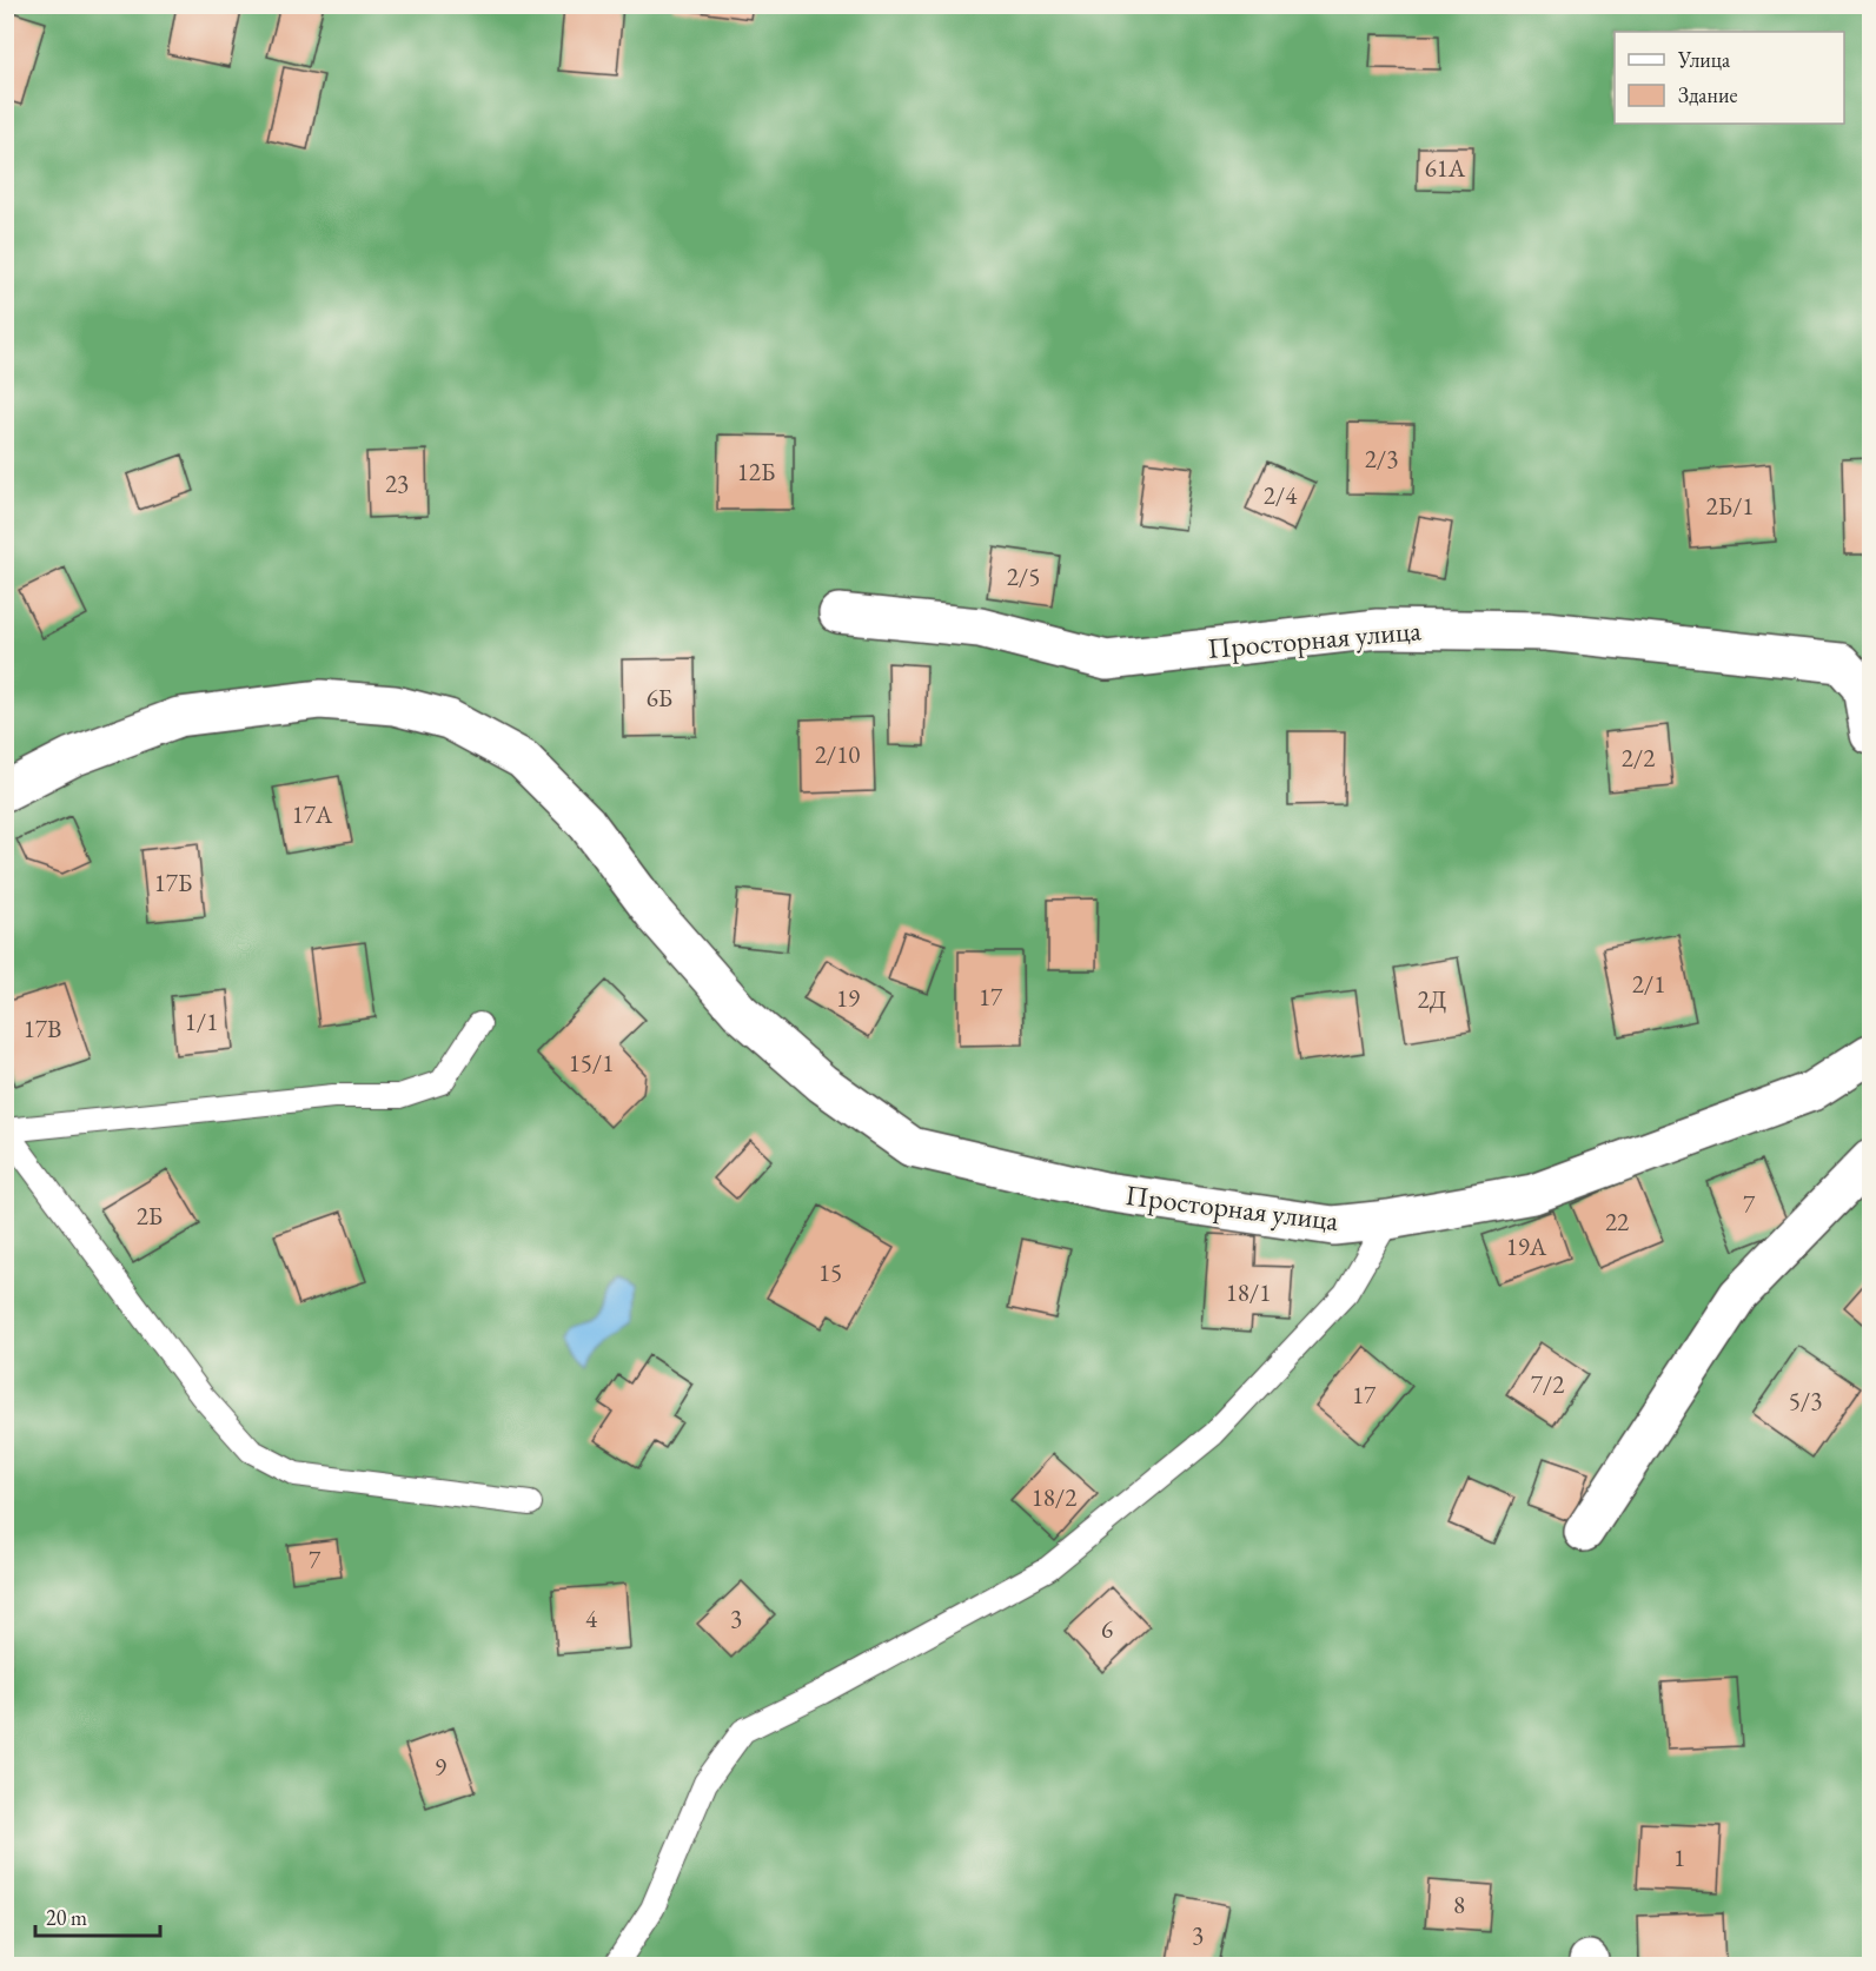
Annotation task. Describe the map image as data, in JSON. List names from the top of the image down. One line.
{"streets":{"street":["Просторная улица"]},"house_numbers":["61А","2/3","12Б","23","2/4","2Б/1","2/5","6Б","2/10","2/2","17А","17Б","2/1","17","19","2Д","1/1","17В","15/1","7","2Б","22","19А","15","18/1","7/2","17","5/3","18/2","7","4","3","6","9","1","8","3"],"legend":["Улица","Здание"],"scale_bar":"20 m"}
